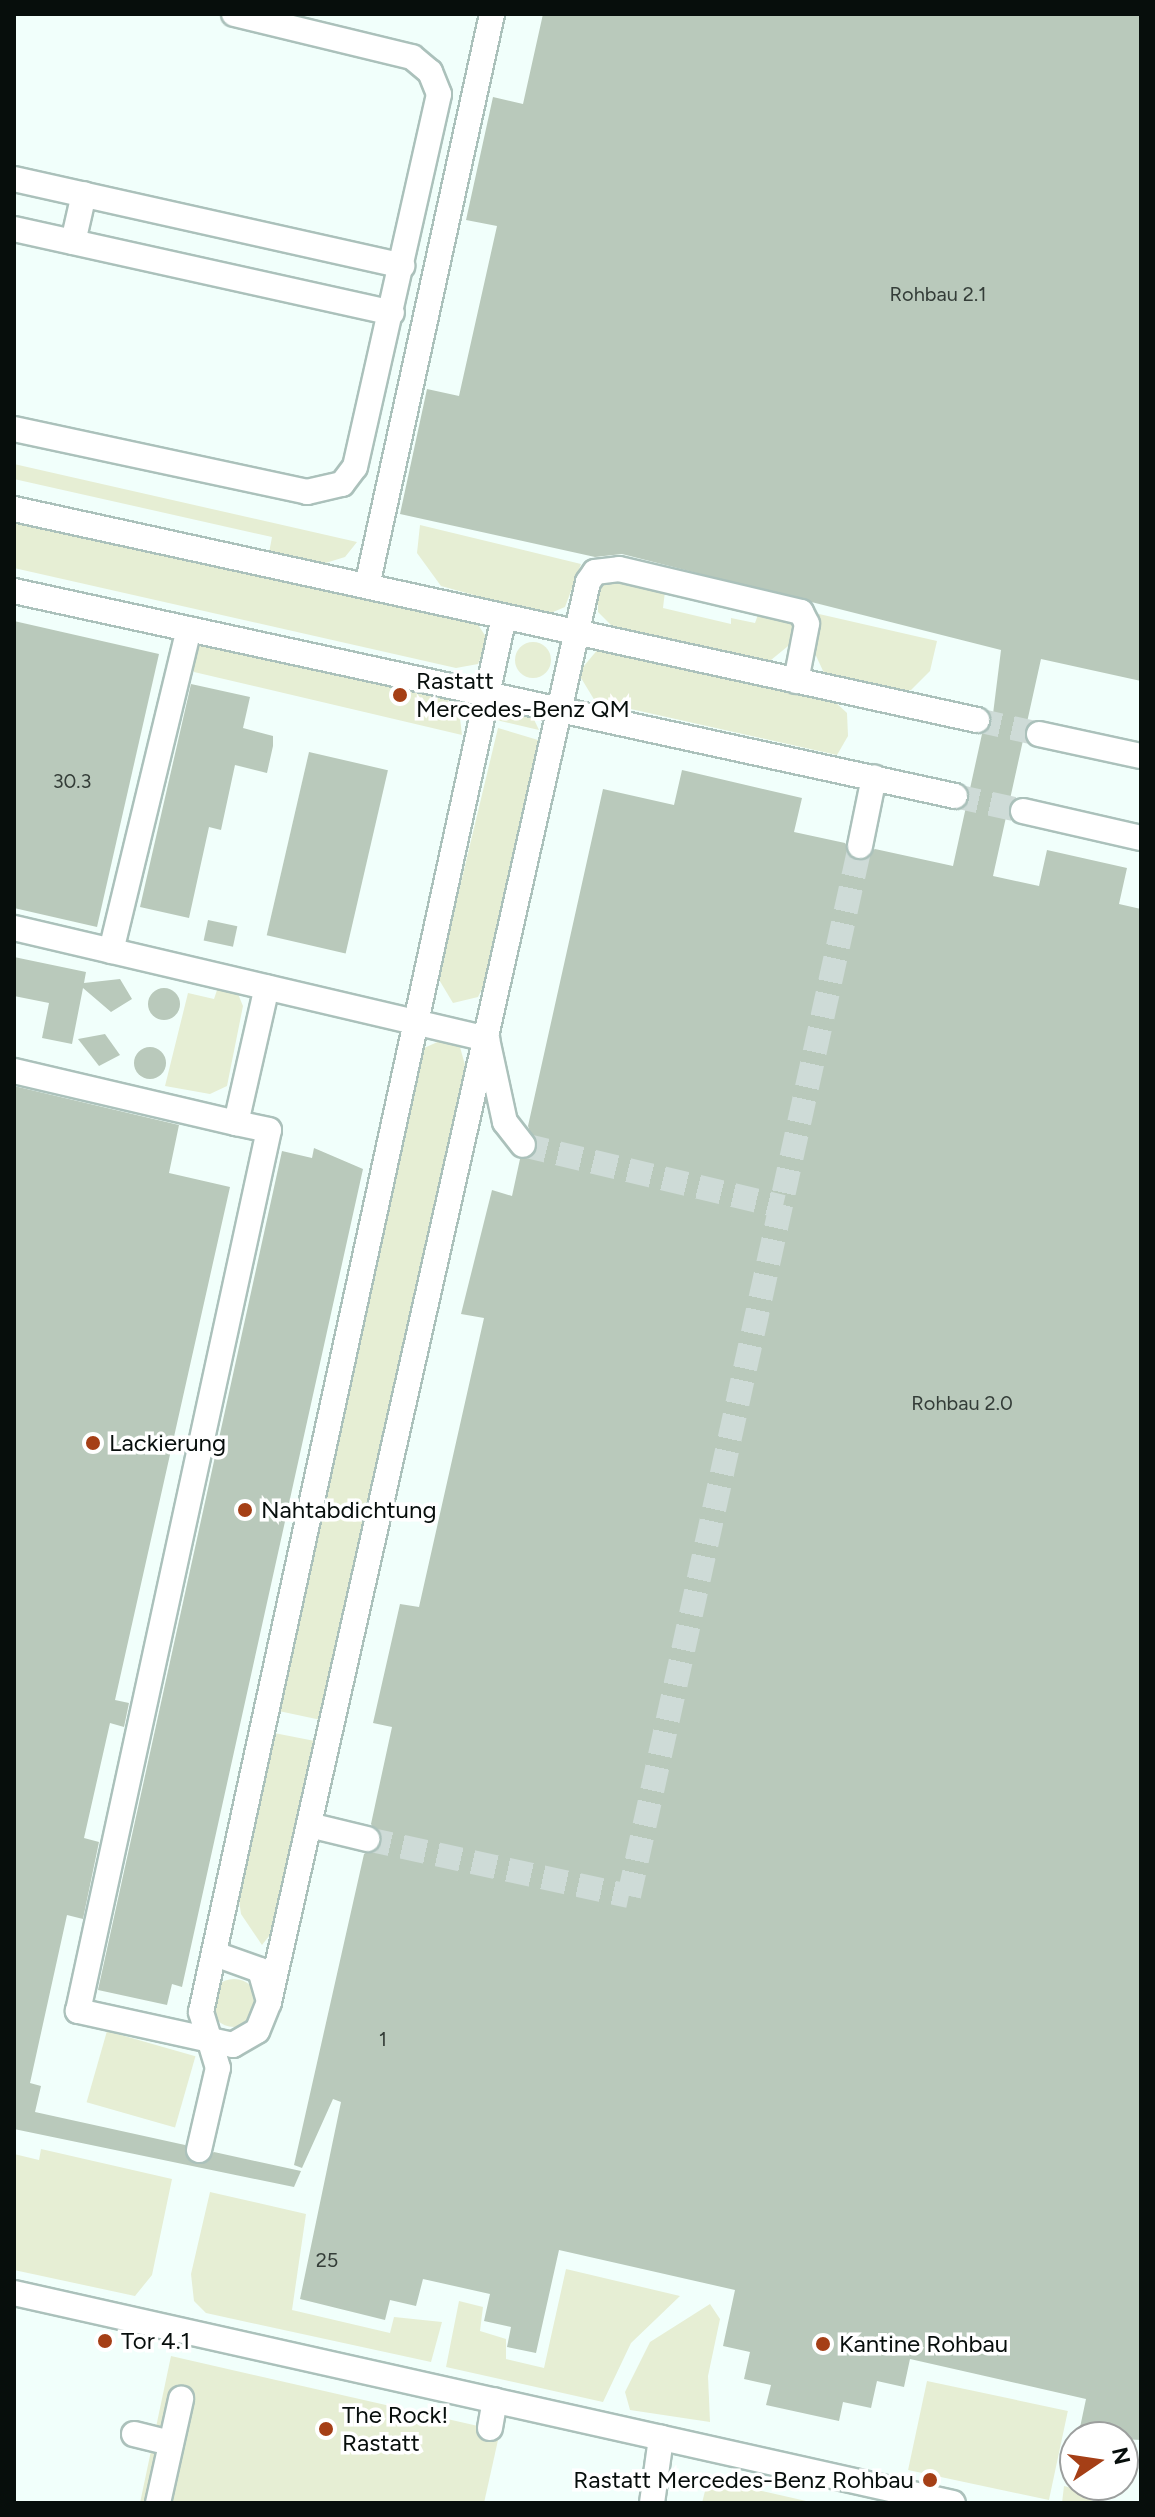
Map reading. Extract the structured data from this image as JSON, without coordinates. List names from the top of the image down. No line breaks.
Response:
{"places":["Rastatt Mercedes-Benz QM","Lackierung","Nahtabdichtung","Tor 4.1","Kantine Rohbau","The Rock! Rastatt","Rastatt Mercedes-Benz Rohbau"],"house_numbers":["Rohbau 2.1","30.3","Rohbau 2.0","1","25"],"north":"right"}
